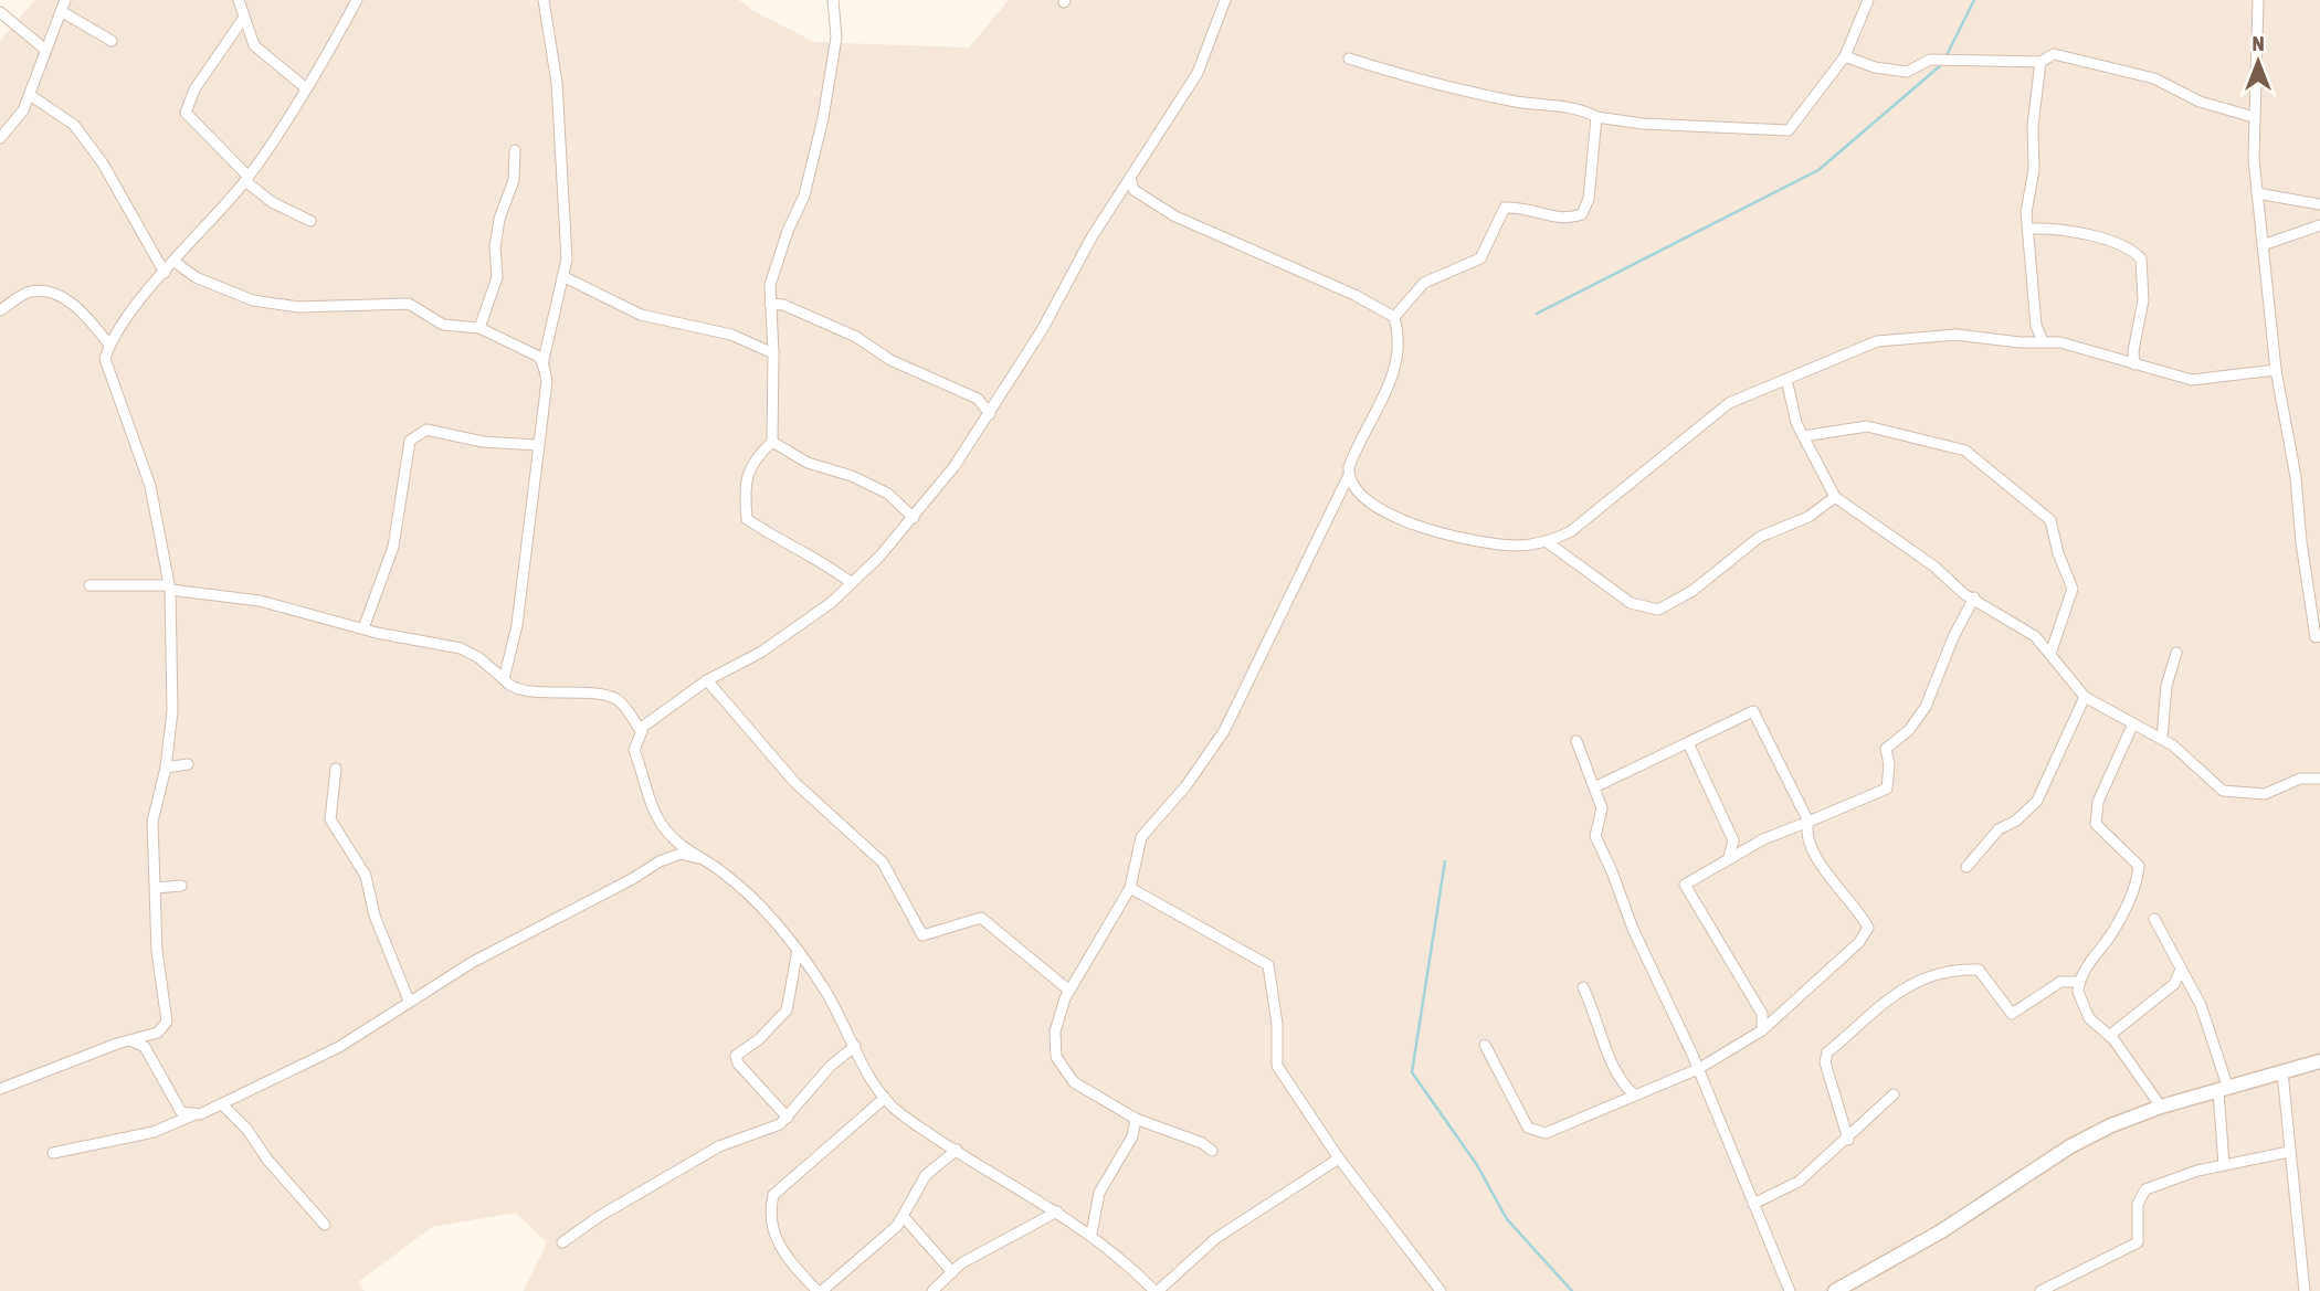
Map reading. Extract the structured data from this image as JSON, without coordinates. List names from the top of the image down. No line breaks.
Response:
{"north":"top"}
